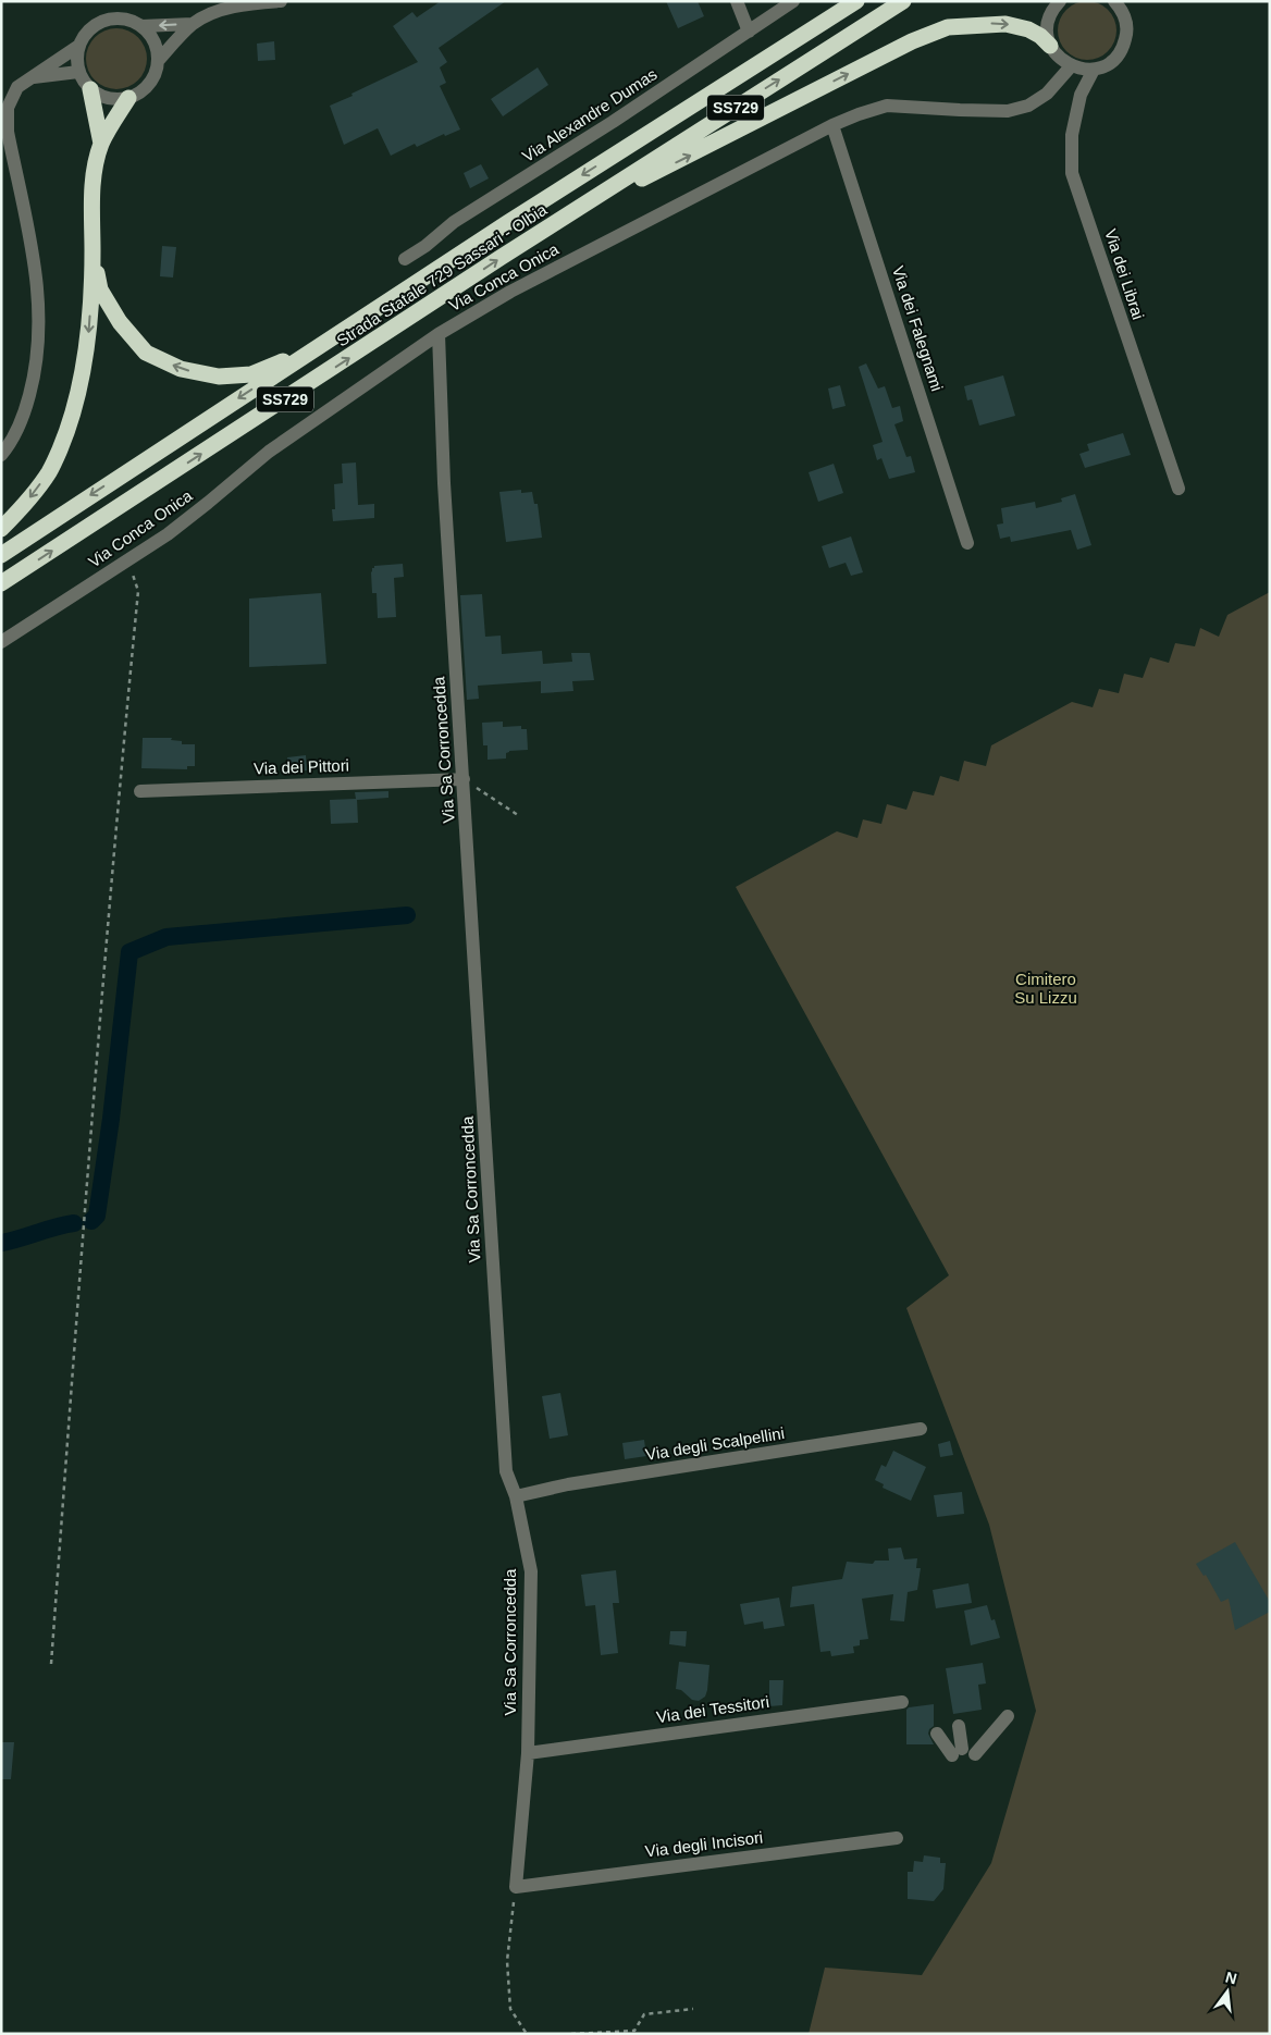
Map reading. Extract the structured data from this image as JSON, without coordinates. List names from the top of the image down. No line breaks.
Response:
{"streets":{"highway":["SS729","Strada Statale 729 Sassari - Olbia"],"street":["Via Alexandre Dumas","Via dei Librai","Via Conca Onica","Via dei Falegnami","Via Sa Corroncedda","Via dei Pittori","Via degli Scalpellini","Via dei Tessitori","Via degli Incisori"]},"crossings":[["Via Conca Onica","Via dei Falegnami"],["Via Conca Onica","Via Sa Corroncedda"],["Via Sa Corroncedda","Via dei Pittori"],["Via Sa Corroncedda","Via degli Scalpellini"],["Via Sa Corroncedda","Via dei Tessitori"],["Via Sa Corroncedda","Via degli Incisori"]],"parks":["Cimitero Su Lizzu"],"north":"top"}
